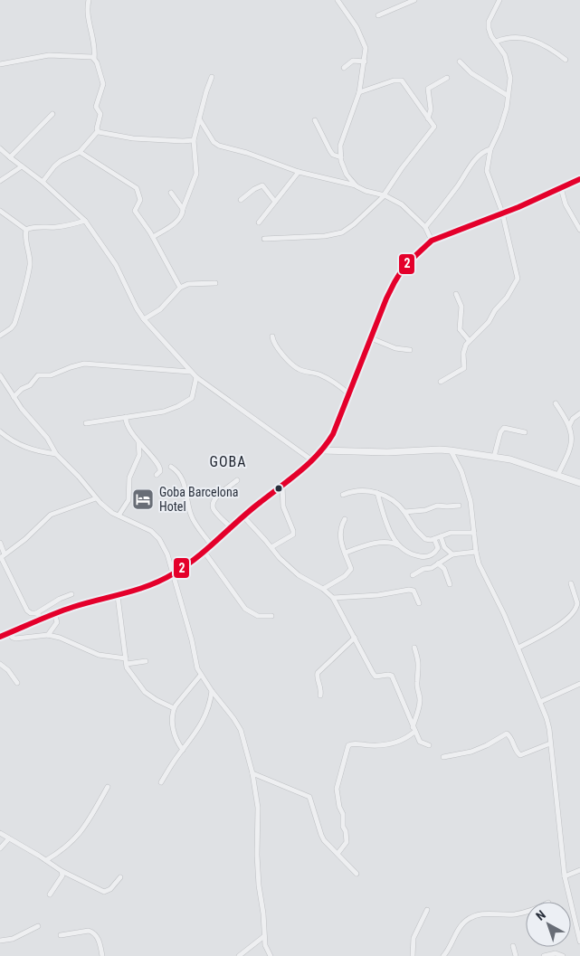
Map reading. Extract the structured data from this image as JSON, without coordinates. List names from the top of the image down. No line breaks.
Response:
{"districts":["GOBA"],"places":{"hotel":["Goba Barcelona Hotel"]},"lines":["transit line 2"],"north":"top left"}
